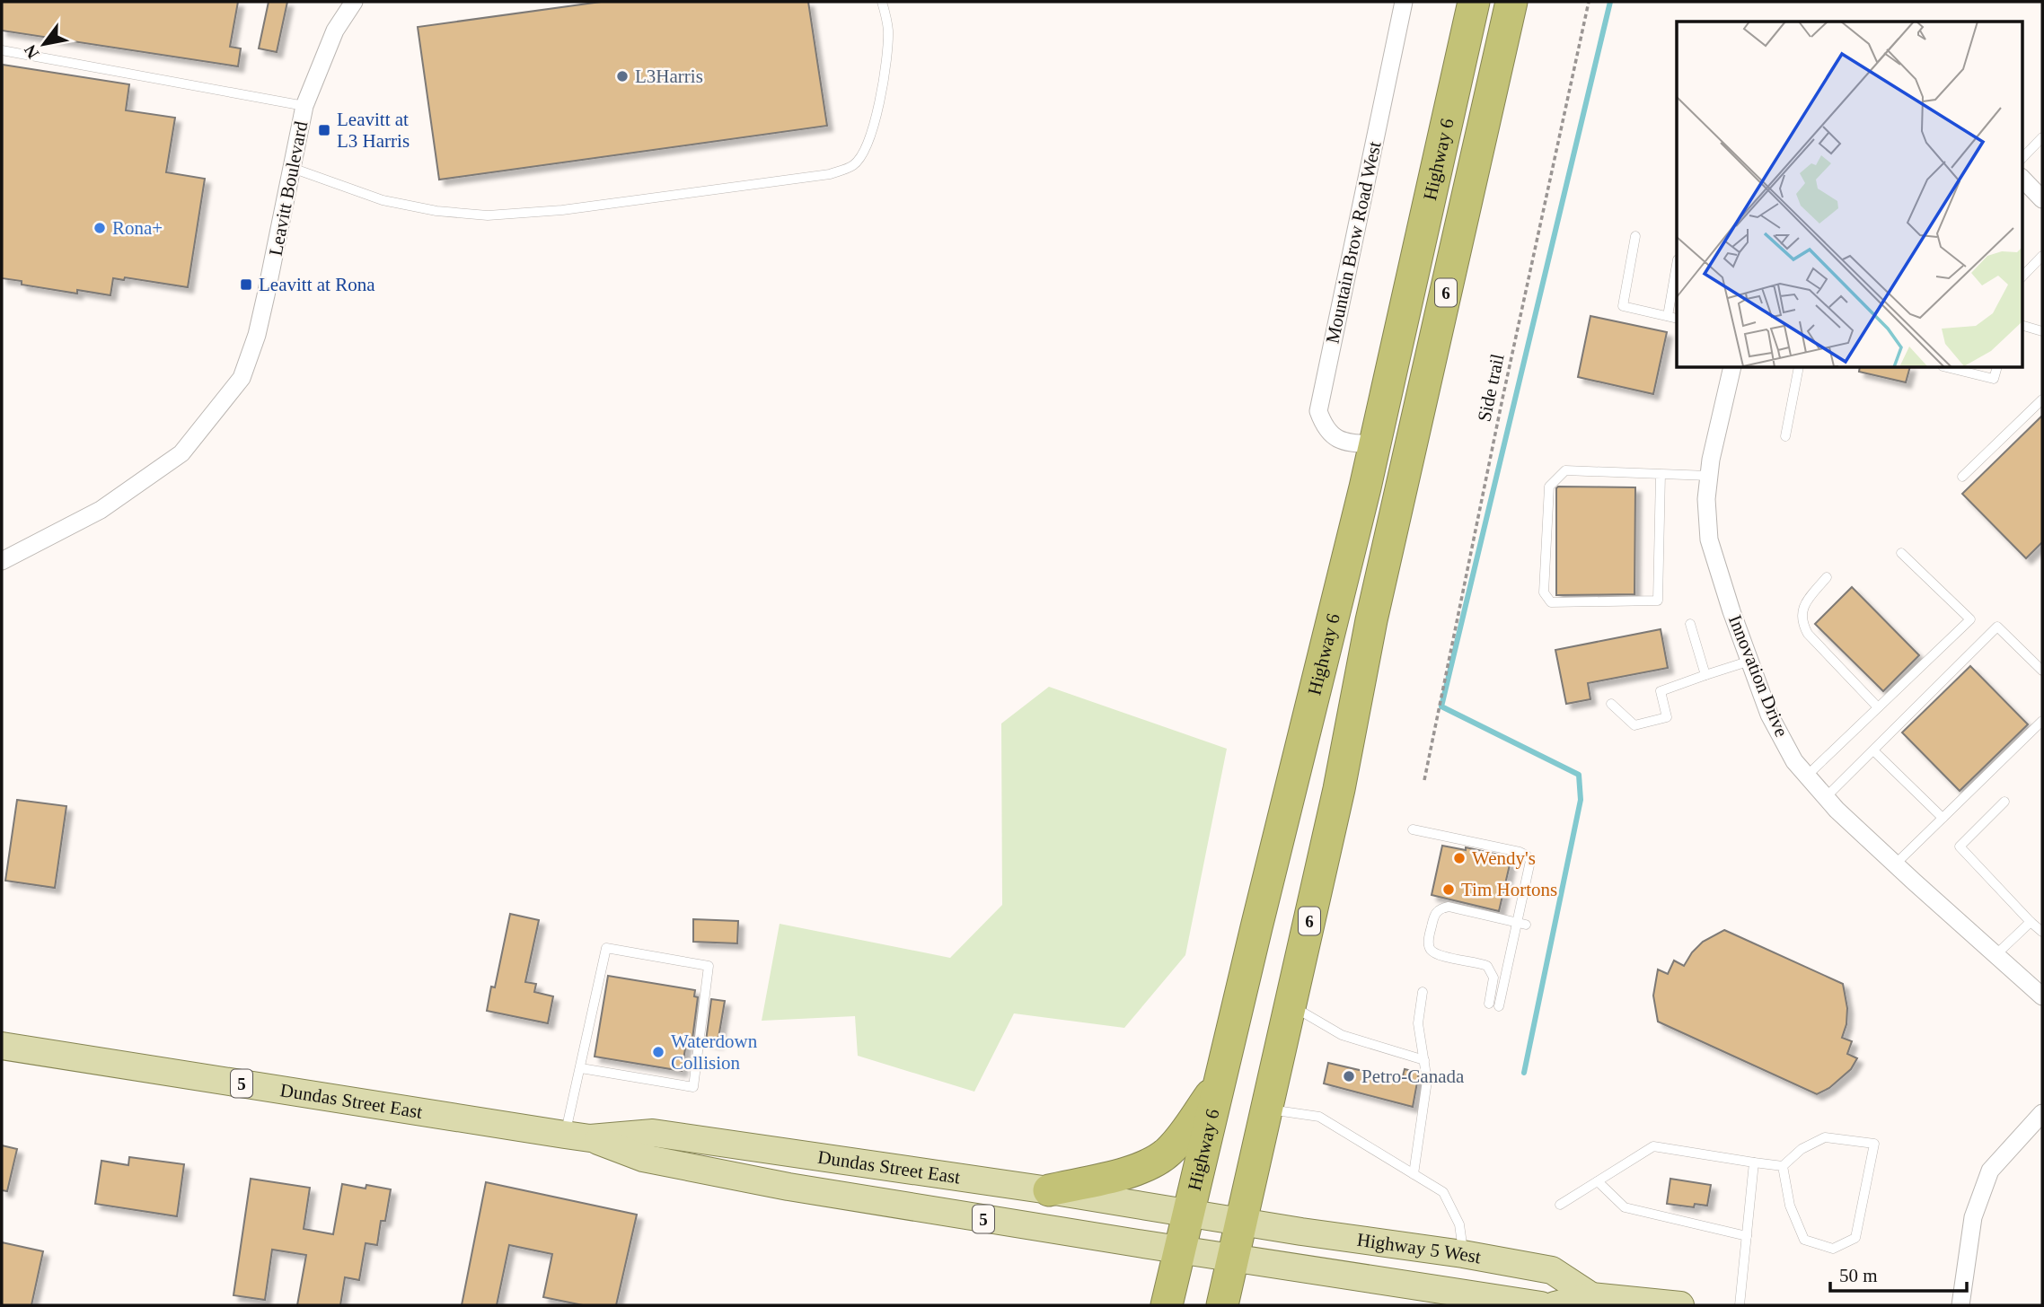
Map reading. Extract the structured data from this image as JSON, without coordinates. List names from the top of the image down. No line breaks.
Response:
{"streets":{"highway":["Highway 6","6"],"main road":["5","Dundas Street East","Highway 5 West"],"street":["Leavitt Boulevard","Mountain Brow Road West","Innovation Drive"],"path":["Side trail"]},"crossings":[["Highway 6","Mountain Brow Road West"],["Highway 6","5"],["Highway 6","Dundas Street East"],["Highway 6","Highway 5 West"],["5","Dundas Street East"],["5","Highway 5 West"]],"places":{"other":["L3Harris","Rona+","Wendy's","Tim Hortons","Waterdown Collision","Petro-Canada"],"transit":["Leavitt at L3 Harris","Leavitt at Rona"]},"scale_bar":"50 m","north":"bottom left"}
